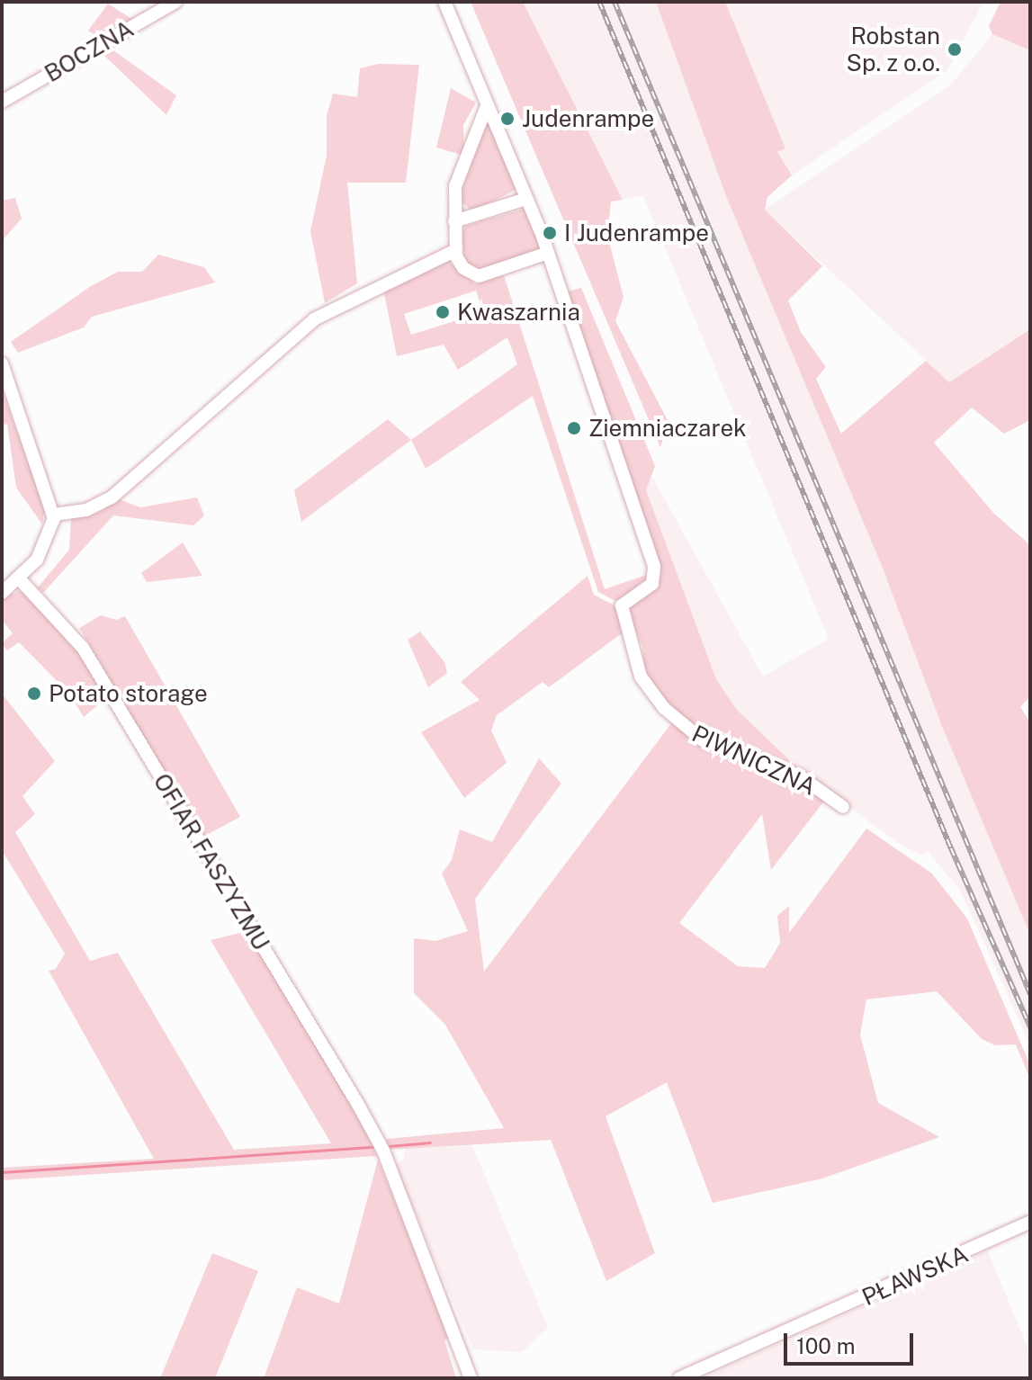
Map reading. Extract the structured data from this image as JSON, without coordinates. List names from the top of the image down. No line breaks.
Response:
{"streets":{"street":["BOCZNA","PIWNICZNA","OFIAR FASZYZMU","PŁAWSKA"]},"places":["Robstan Sp. z o.o.","Judenrampe","I Judenrampe","Kwaszarnia","Ziemniaczarek","Potato storage"],"scale_bar":"100 m"}
